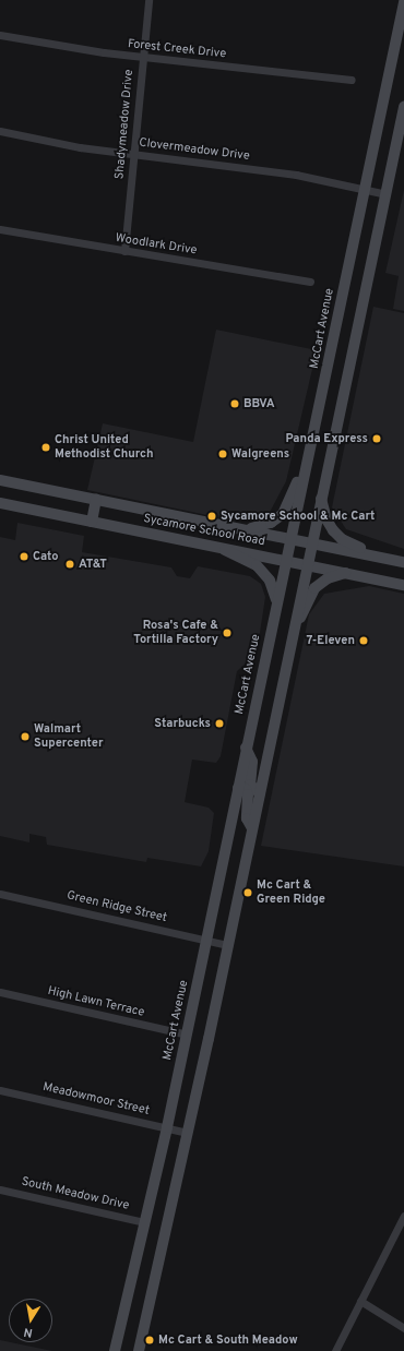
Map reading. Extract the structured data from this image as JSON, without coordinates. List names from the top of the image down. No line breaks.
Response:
{"streets":{"main road":["McCart Avenue","Sycamore School Road"],"street":["Forest Creek Drive","Shadymeadow Drive","Clovermeadow Drive","Woodlark Drive","Green Ridge Street","High Lawn Terrace","Meadowmoor Street","South Meadow Drive"]},"crossings":[["Forest Creek Drive","Shadymeadow Drive"],["Shadymeadow Drive","Clovermeadow Drive"],["Shadymeadow Drive","Woodlark Drive"],["Clovermeadow Drive","McCart Avenue"],["McCart Avenue","Sycamore School Road"],["McCart Avenue","Green Ridge Street"],["McCart Avenue","High Lawn Terrace"],["McCart Avenue","Meadowmoor Street"],["McCart Avenue","South Meadow Drive"]],"places":["BBVA","Panda Express","Christ United Methodist Church","Walgreens","Sycamore School & Mc Cart","Cato","AT&T","Rosa's Cafe & Tortilla Factory","7-Eleven","Starbucks","Walmart Supercenter","Mc Cart & Green Ridge","Mc Cart & South Meadow"],"north":"bottom"}
